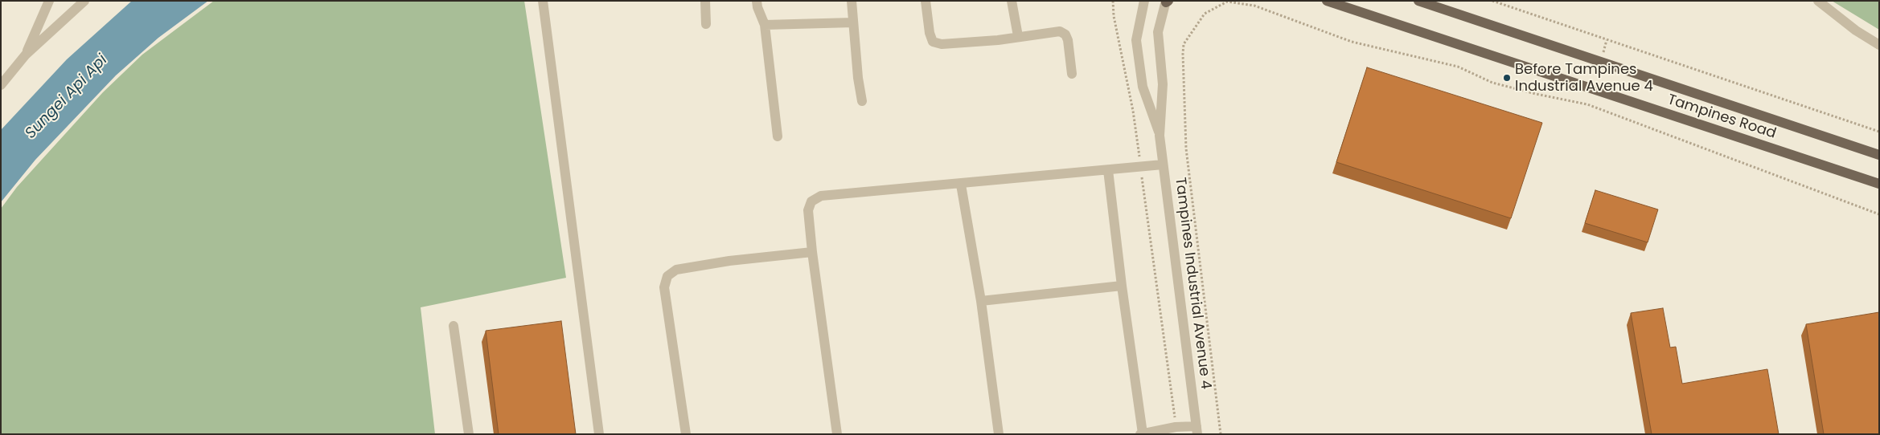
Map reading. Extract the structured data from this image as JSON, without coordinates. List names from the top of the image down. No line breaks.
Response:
{"streets":{"main road":["Tampines Road"],"street":["Tampines Industrial Avenue 4"]},"water":["Sungei Api Api"],"places":["Before Tampines Industrial Avenue 4"]}
